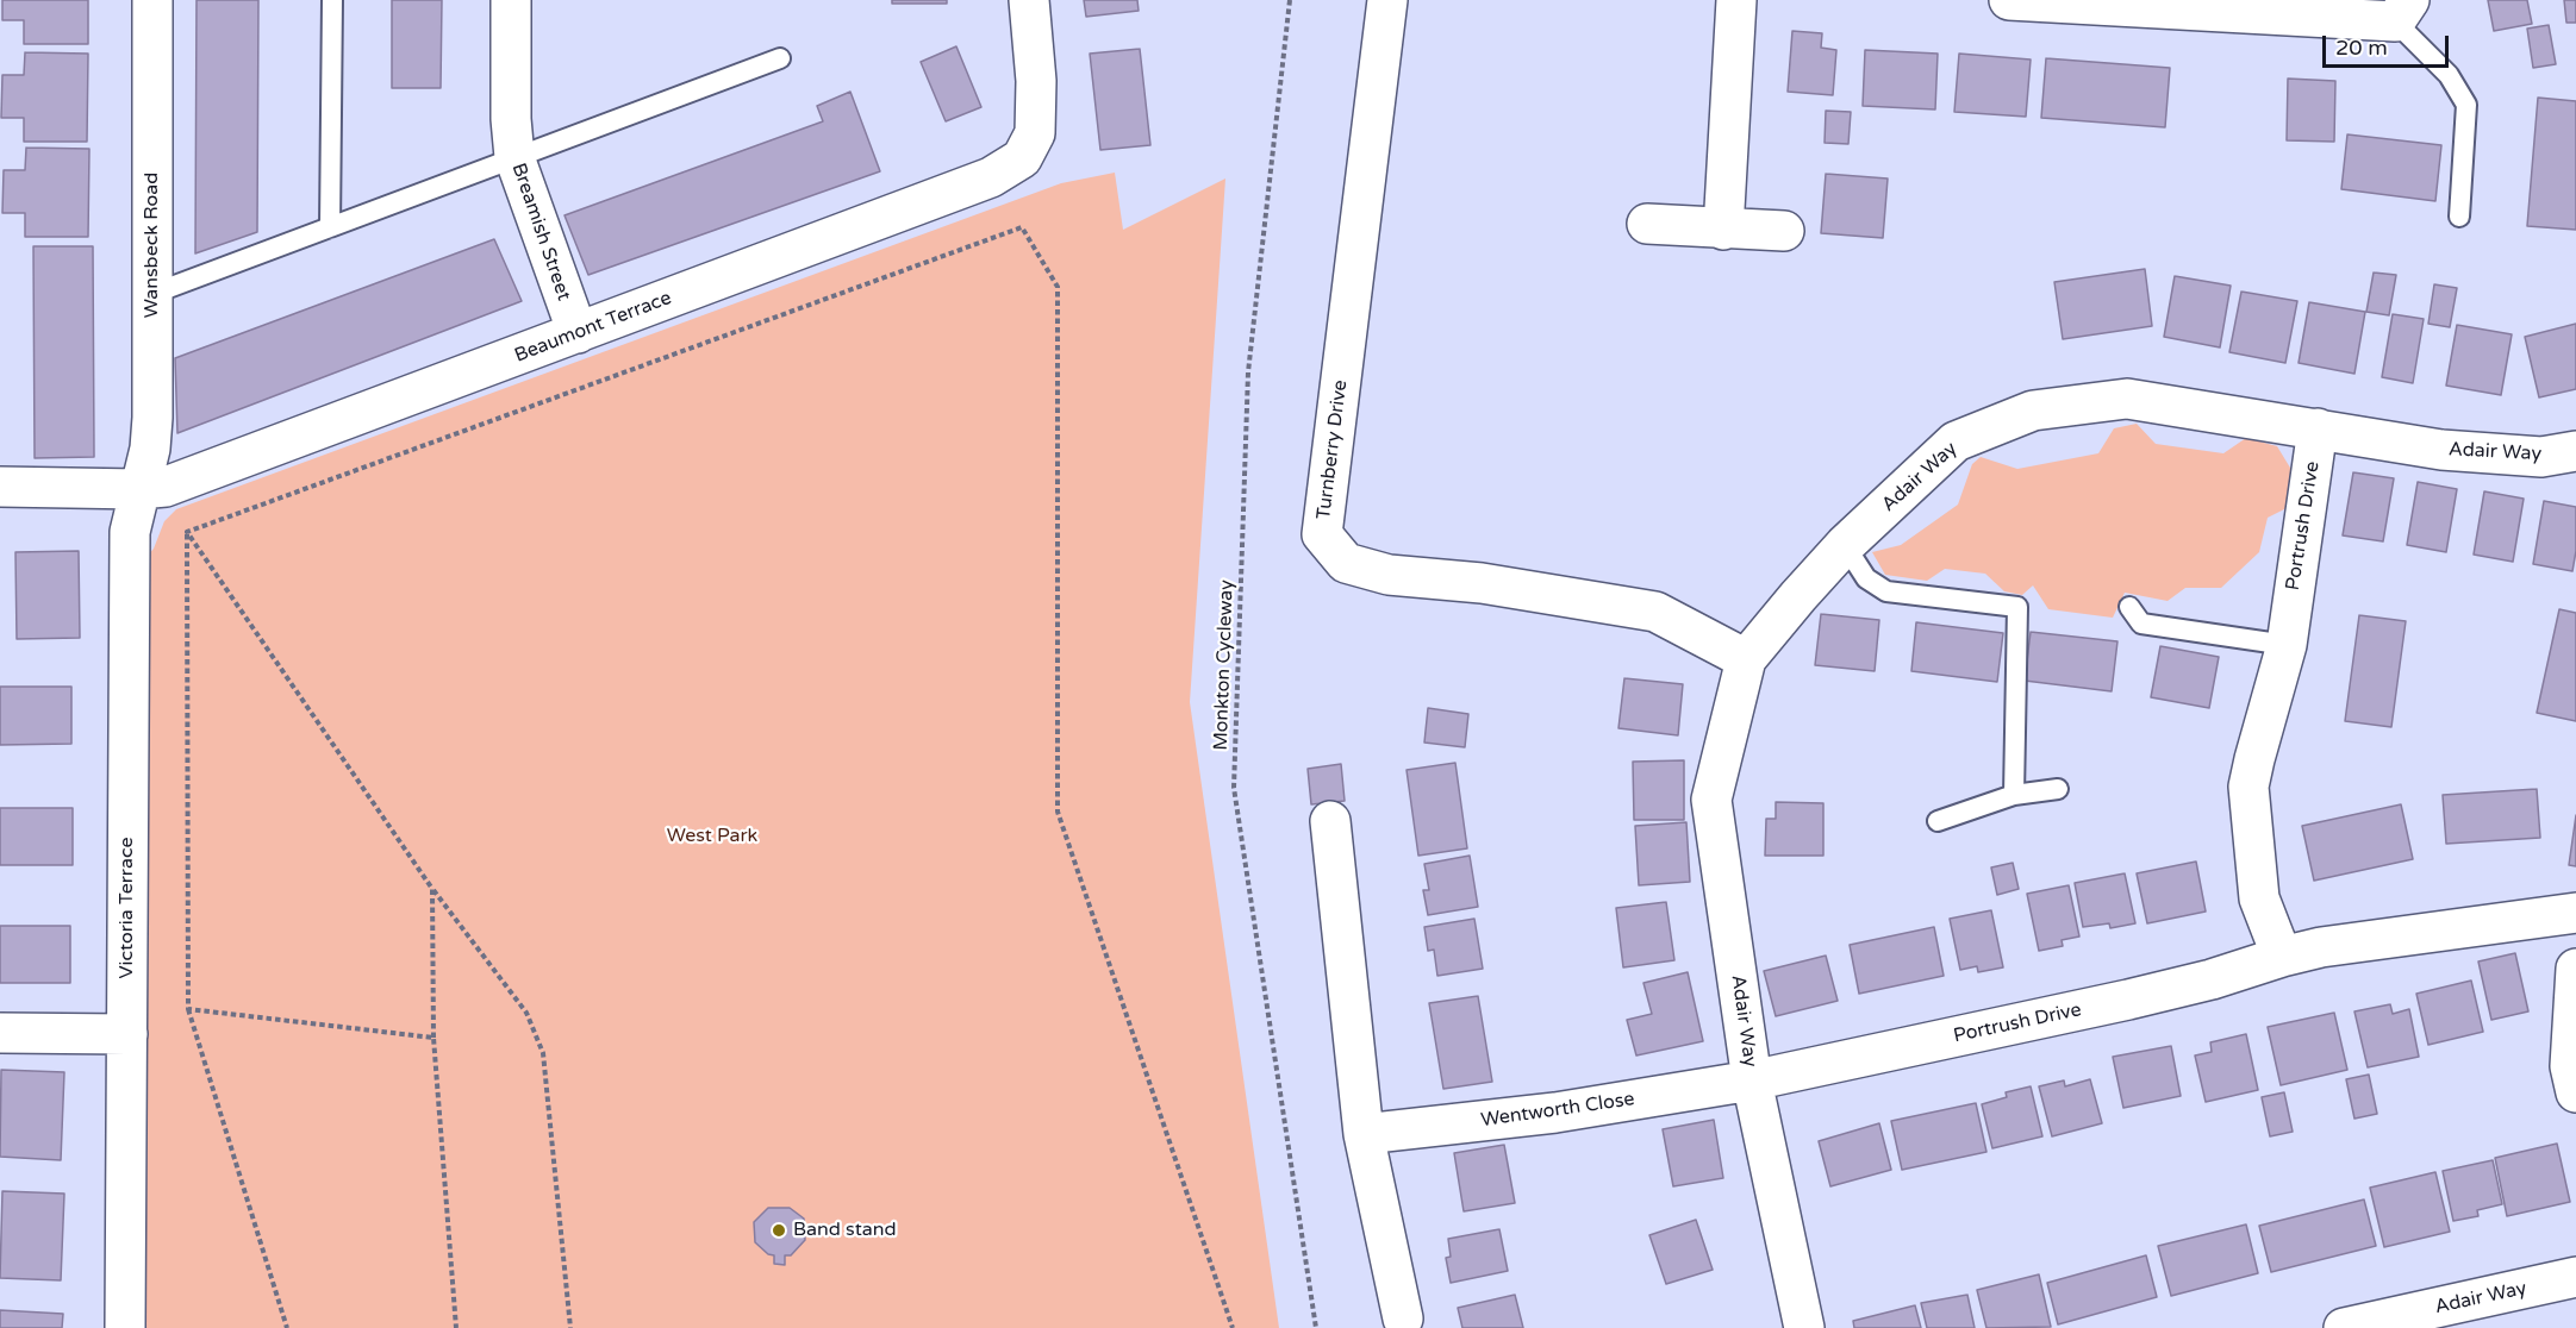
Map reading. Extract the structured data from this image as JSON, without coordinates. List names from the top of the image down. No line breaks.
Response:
{"streets":{"street":["Breamish Street","Wansbeck Road","Beaumont Terrace","Turnberry Drive","Adair Way","Portrush Drive","Victoria Terrace","Wentworth Close"],"path":["Monkton Cycleway"]},"crossings":[["Breamish Street","Beaumont Terrace"],["Wansbeck Road","Beaumont Terrace"],["Wansbeck Road","Victoria Terrace"],["Beaumont Terrace","Victoria Terrace"],["Turnberry Drive","Adair Way"],["Adair Way","Portrush Drive"],["Adair Way","Wentworth Close"],["Portrush Drive","Wentworth Close"]],"parks":["West Park"],"places":["Band stand"],"scale_bar":"20 m"}
